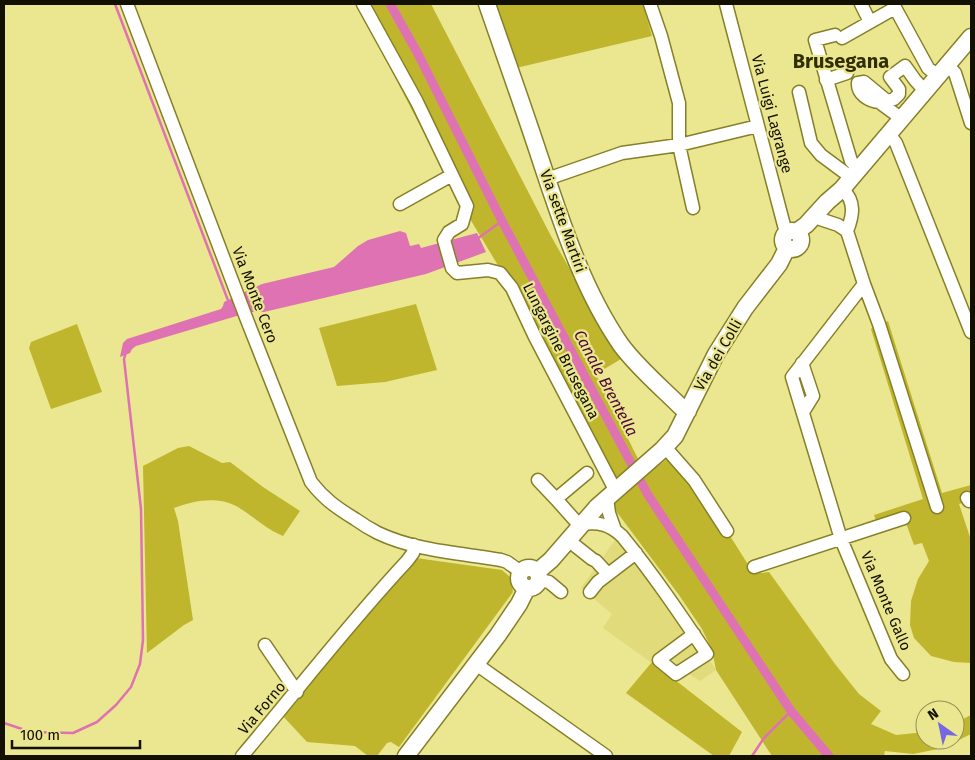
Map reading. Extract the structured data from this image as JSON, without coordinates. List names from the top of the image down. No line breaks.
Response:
{"streets":{"main road":["Via sette Martiri","Via dei Colli"],"street":["Via Luigi Lagrange","Via Monte Cero","Lungargine Brusegana","Via Monte Gallo","Via Forno"]},"crossings":[["Via Luigi Lagrange","Via dei Colli"],["Via sette Martiri","Via dei Colli"],["Via Monte Cero","Via Forno"],["Lungargine Brusegana","Via dei Colli"]],"districts":["Brusegana"],"water":["Canale Brentella"],"scale_bar":"100 m","north":"top left"}
